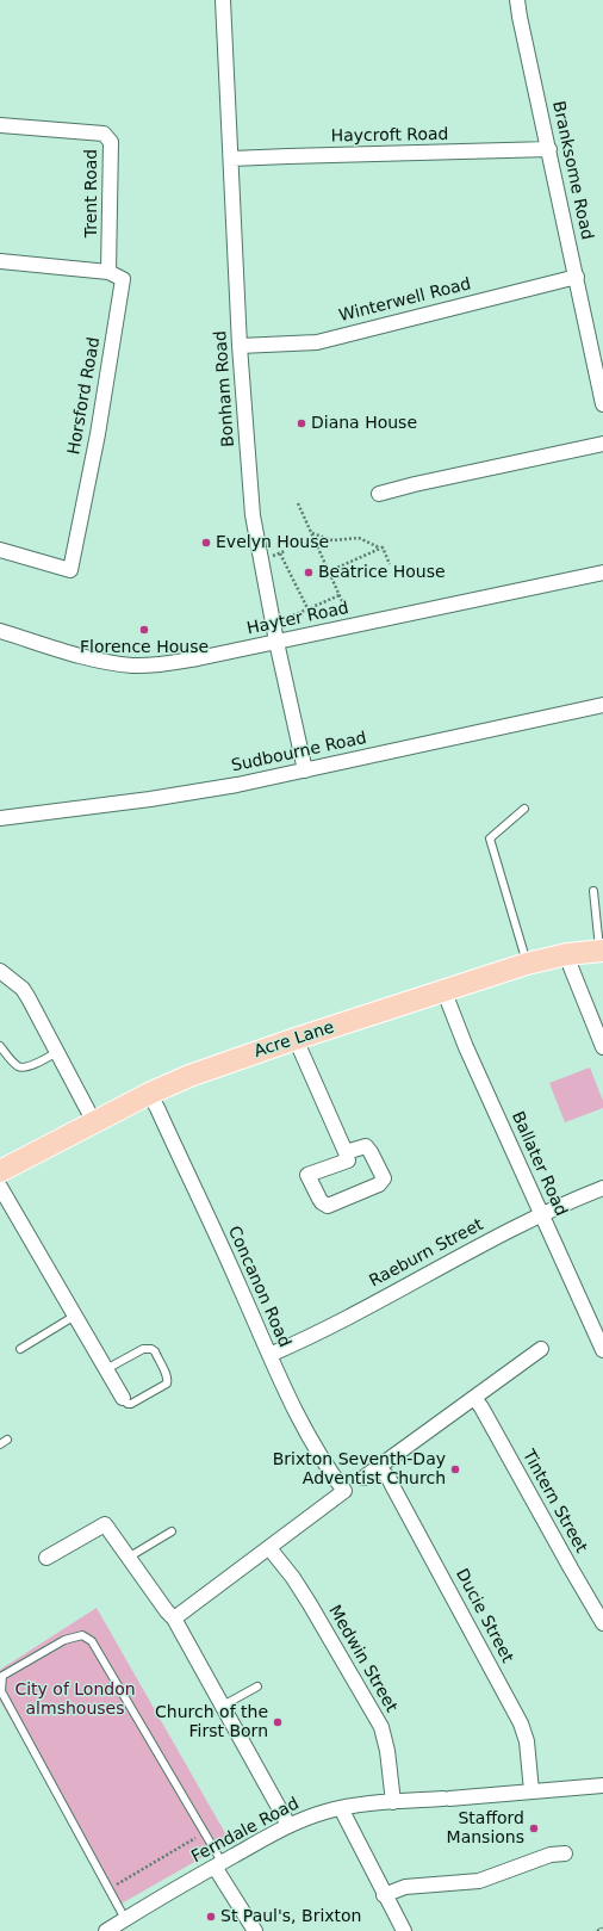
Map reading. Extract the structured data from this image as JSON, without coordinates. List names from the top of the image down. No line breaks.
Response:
{"streets":{"main road":["Acre Lane"],"street":["Haycroft Road","Branksome Road","Trent Road","Winterwell Road","Bonham Road","Horsford Road","Hayter Road","Sudbourne Road","Ballater Road","Raeburn Street","Concanon Road","Tintern Street","Ducie Street","Medwin Street","Ferndale Road"]},"crossings":[["Haycroft Road","Branksome Road"],["Haycroft Road","Bonham Road"],["Branksome Road","Winterwell Road"],["Trent Road","Horsford Road"],["Winterwell Road","Bonham Road"],["Bonham Road","Hayter Road"],["Bonham Road","Sudbourne Road"],["Acre Lane","Ballater Road"],["Acre Lane","Concanon Road"],["Ballater Road","Raeburn Street"],["Raeburn Street","Concanon Road"],["Concanon Road","Medwin Street"],["Ducie Street","Ferndale Road"],["Medwin Street","Ferndale Road"]],"parks":["City of London almshouses"],"places":["Diana House","Evelyn House","Beatrice House","Florence House","Brixton Seventh-Day Adventist Church","Church of the First Born","Stafford Mansions","St Paul's, Brixton"]}
